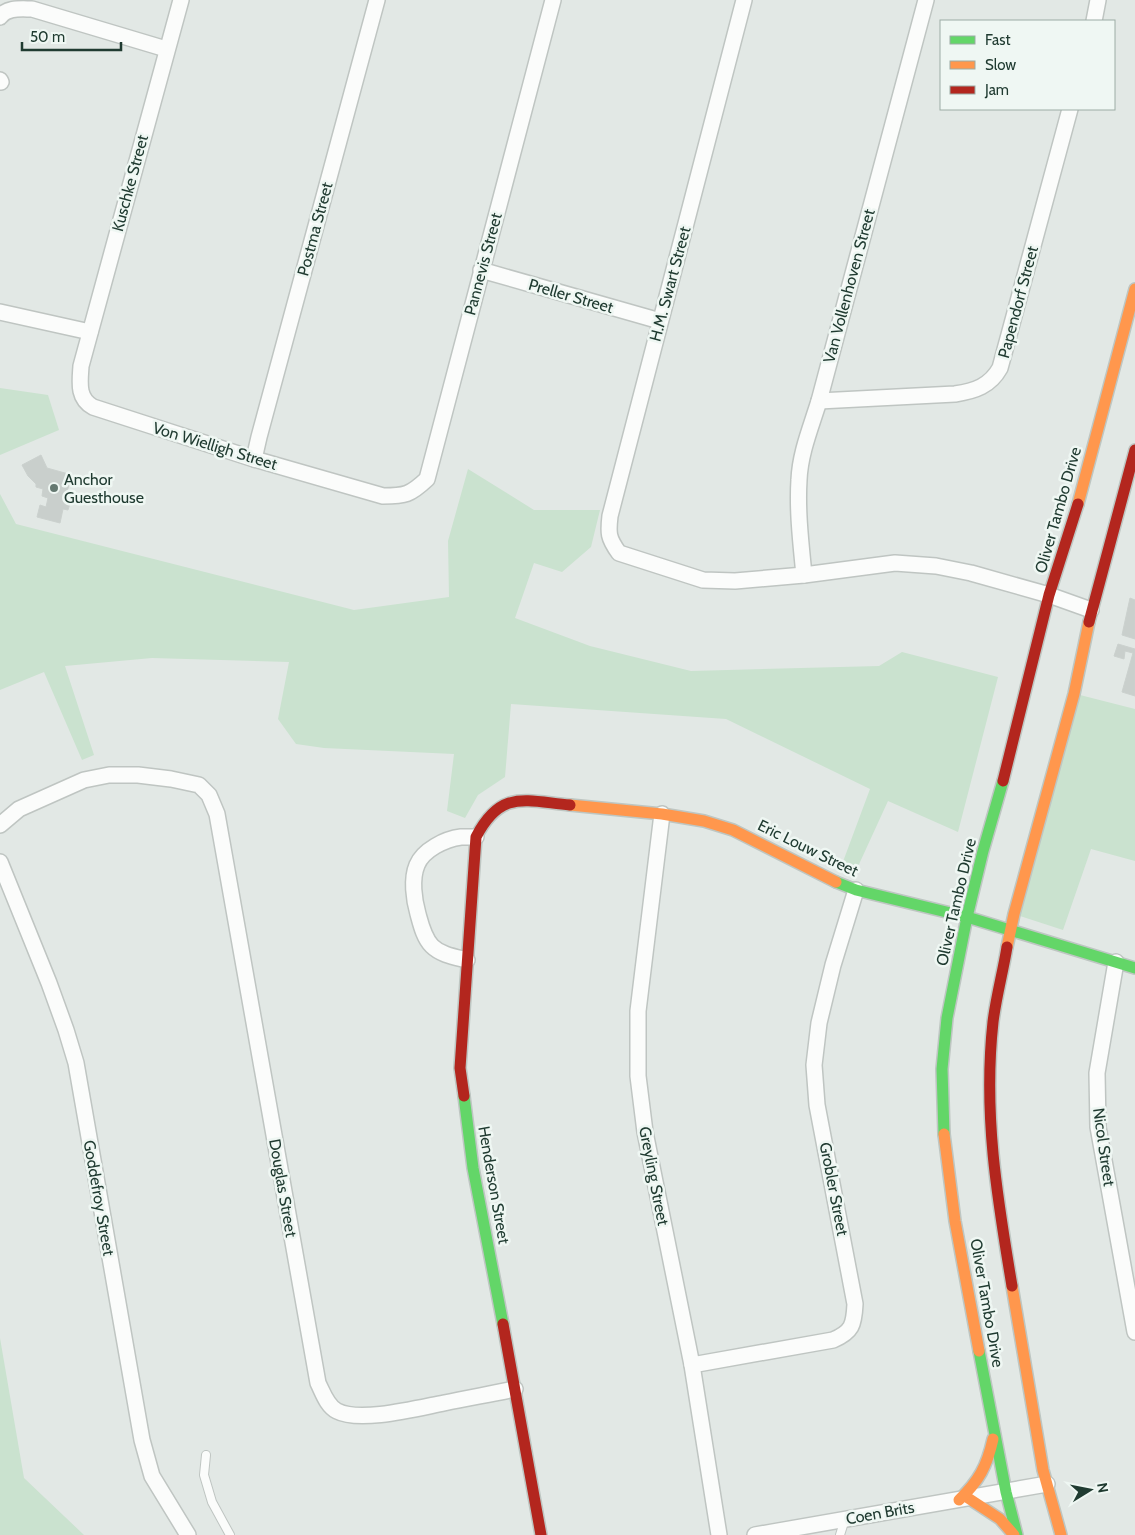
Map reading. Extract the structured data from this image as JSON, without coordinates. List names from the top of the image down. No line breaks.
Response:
{"streets":{"street":["Kuschke Street","Postma Street","Pannevis Street","H.M. Swart Street","Van Vollenhoven Street","Preller Street","Papendorf Street","Von Wielligh Street","Oliver Tambo Drive","Eric Louw Street","Nicol Street","Greyling Street","Henderson Street","Douglas Street","Grobler Street","Goddefroy Street","Coen Brits"]},"crossings":[["Kuschke Street","Von Wielligh Street"],["Postma Street","Von Wielligh Street"],["Pannevis Street","Preller Street"],["Pannevis Street","Von Wielligh Street"],["H.M. Swart Street","Van Vollenhoven Street"],["H.M. Swart Street","Preller Street"],["Van Vollenhoven Street","Papendorf Street"],["Oliver Tambo Drive","Eric Louw Street"],["Oliver Tambo Drive","Coen Brits"],["Eric Louw Street","Nicol Street"],["Eric Louw Street","Greyling Street"],["Eric Louw Street","Henderson Street"],["Eric Louw Street","Grobler Street"],["Greyling Street","Grobler Street"],["Henderson Street","Douglas Street"]],"places":["Anchor Guesthouse"],"legend":["Fast","Slow","Jam"],"scale_bar":"50 m","north":"right"}
